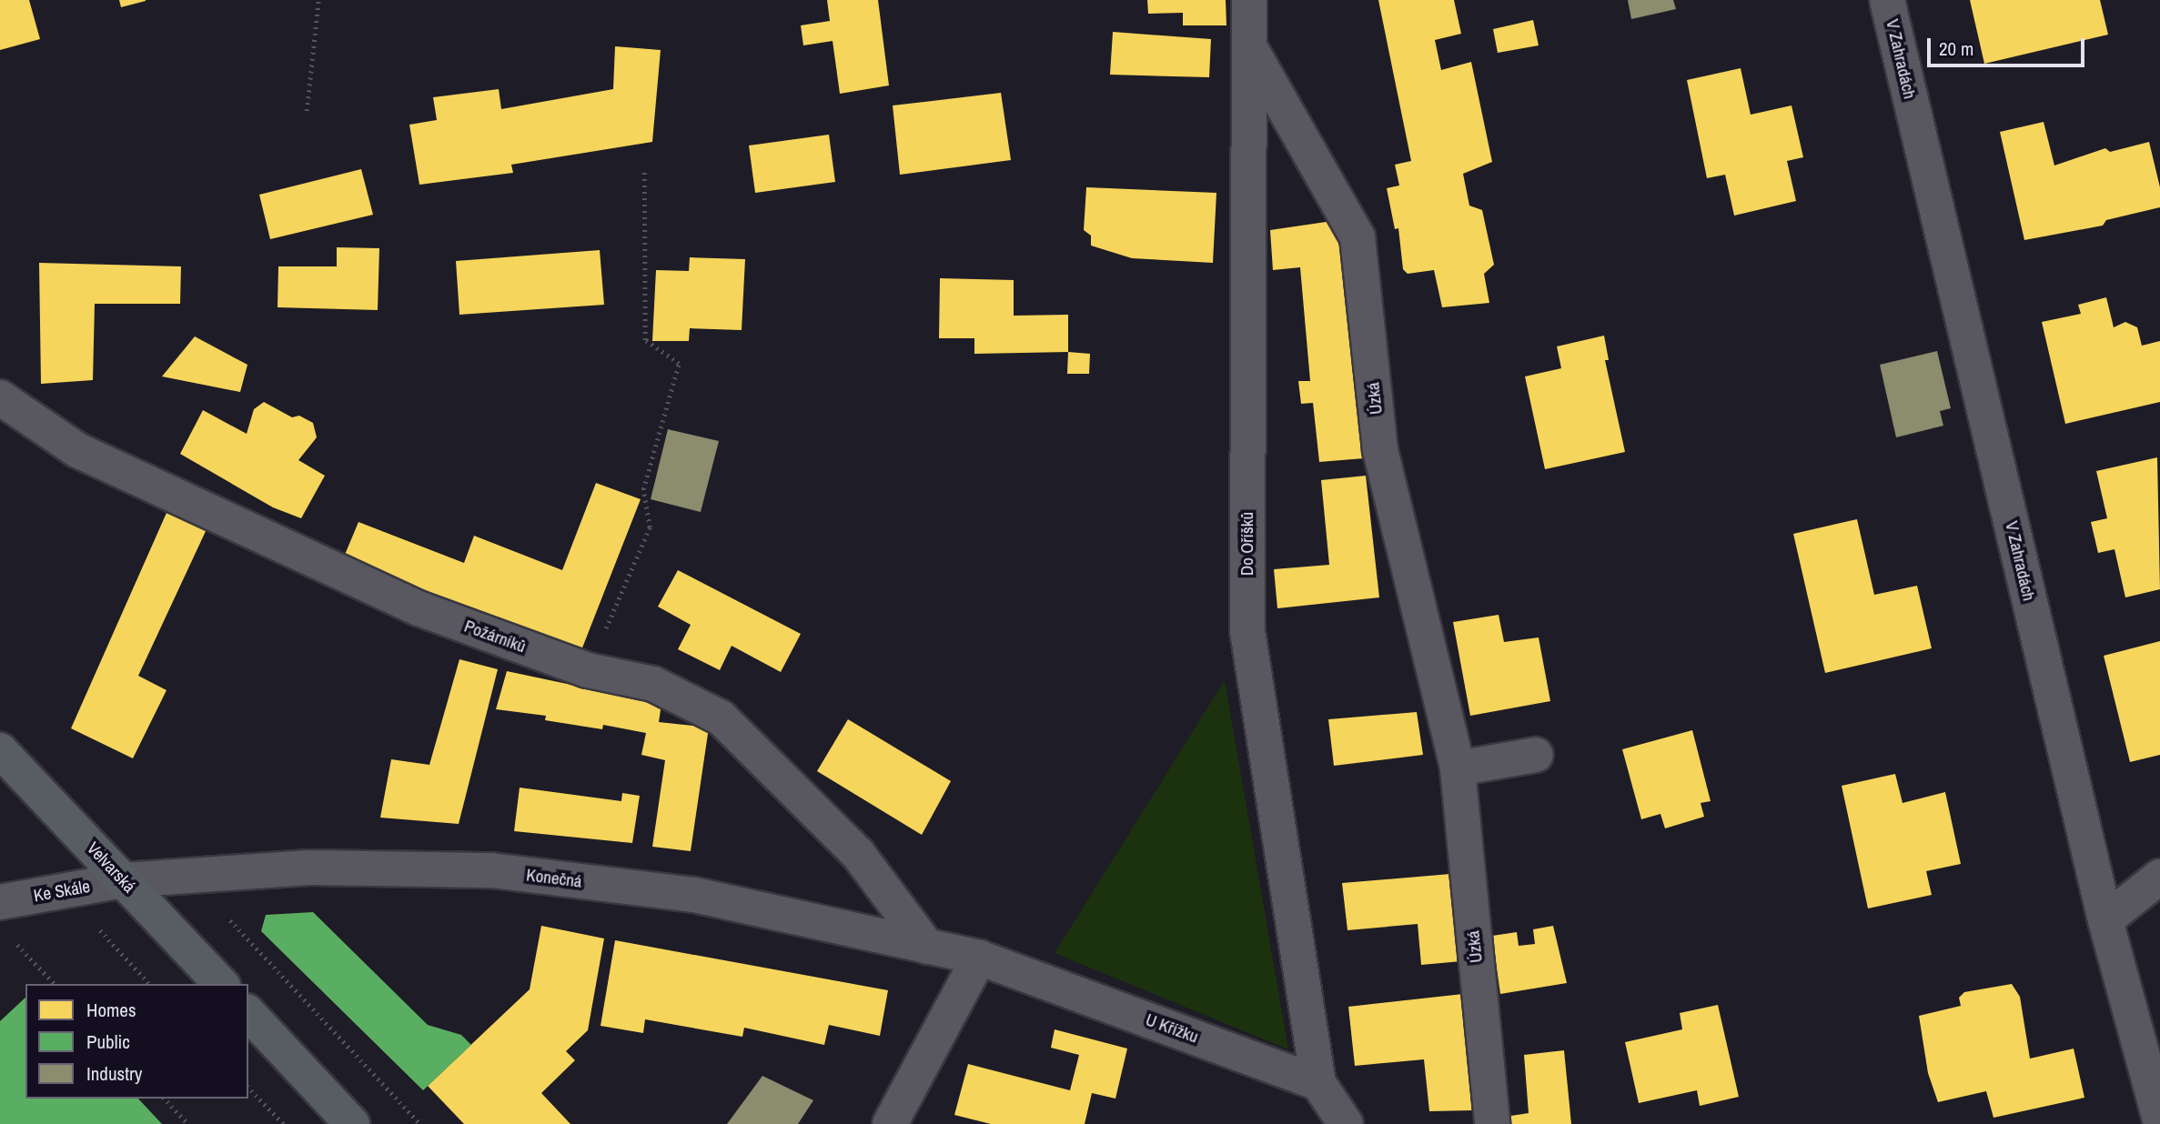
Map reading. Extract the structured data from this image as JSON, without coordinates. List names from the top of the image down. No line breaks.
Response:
{"streets":{"main road":["Velvarská"],"street":["V Zahradách","Úzká","Do Oříšků","Požárníků","Konečná","Ke Skále","U Křížku"]},"crossings":[["Úzká","Do Oříšků"],["Do Oříšků","U Křížku"],["Požárníků","Konečná"],["Velvarská","Konečná"],["Velvarská","Ke Skále"],["Konečná","Ke Skále"],["Konečná","U Křížku"]],"legend":["Homes","Public","Industry"],"scale_bar":"20 m"}
